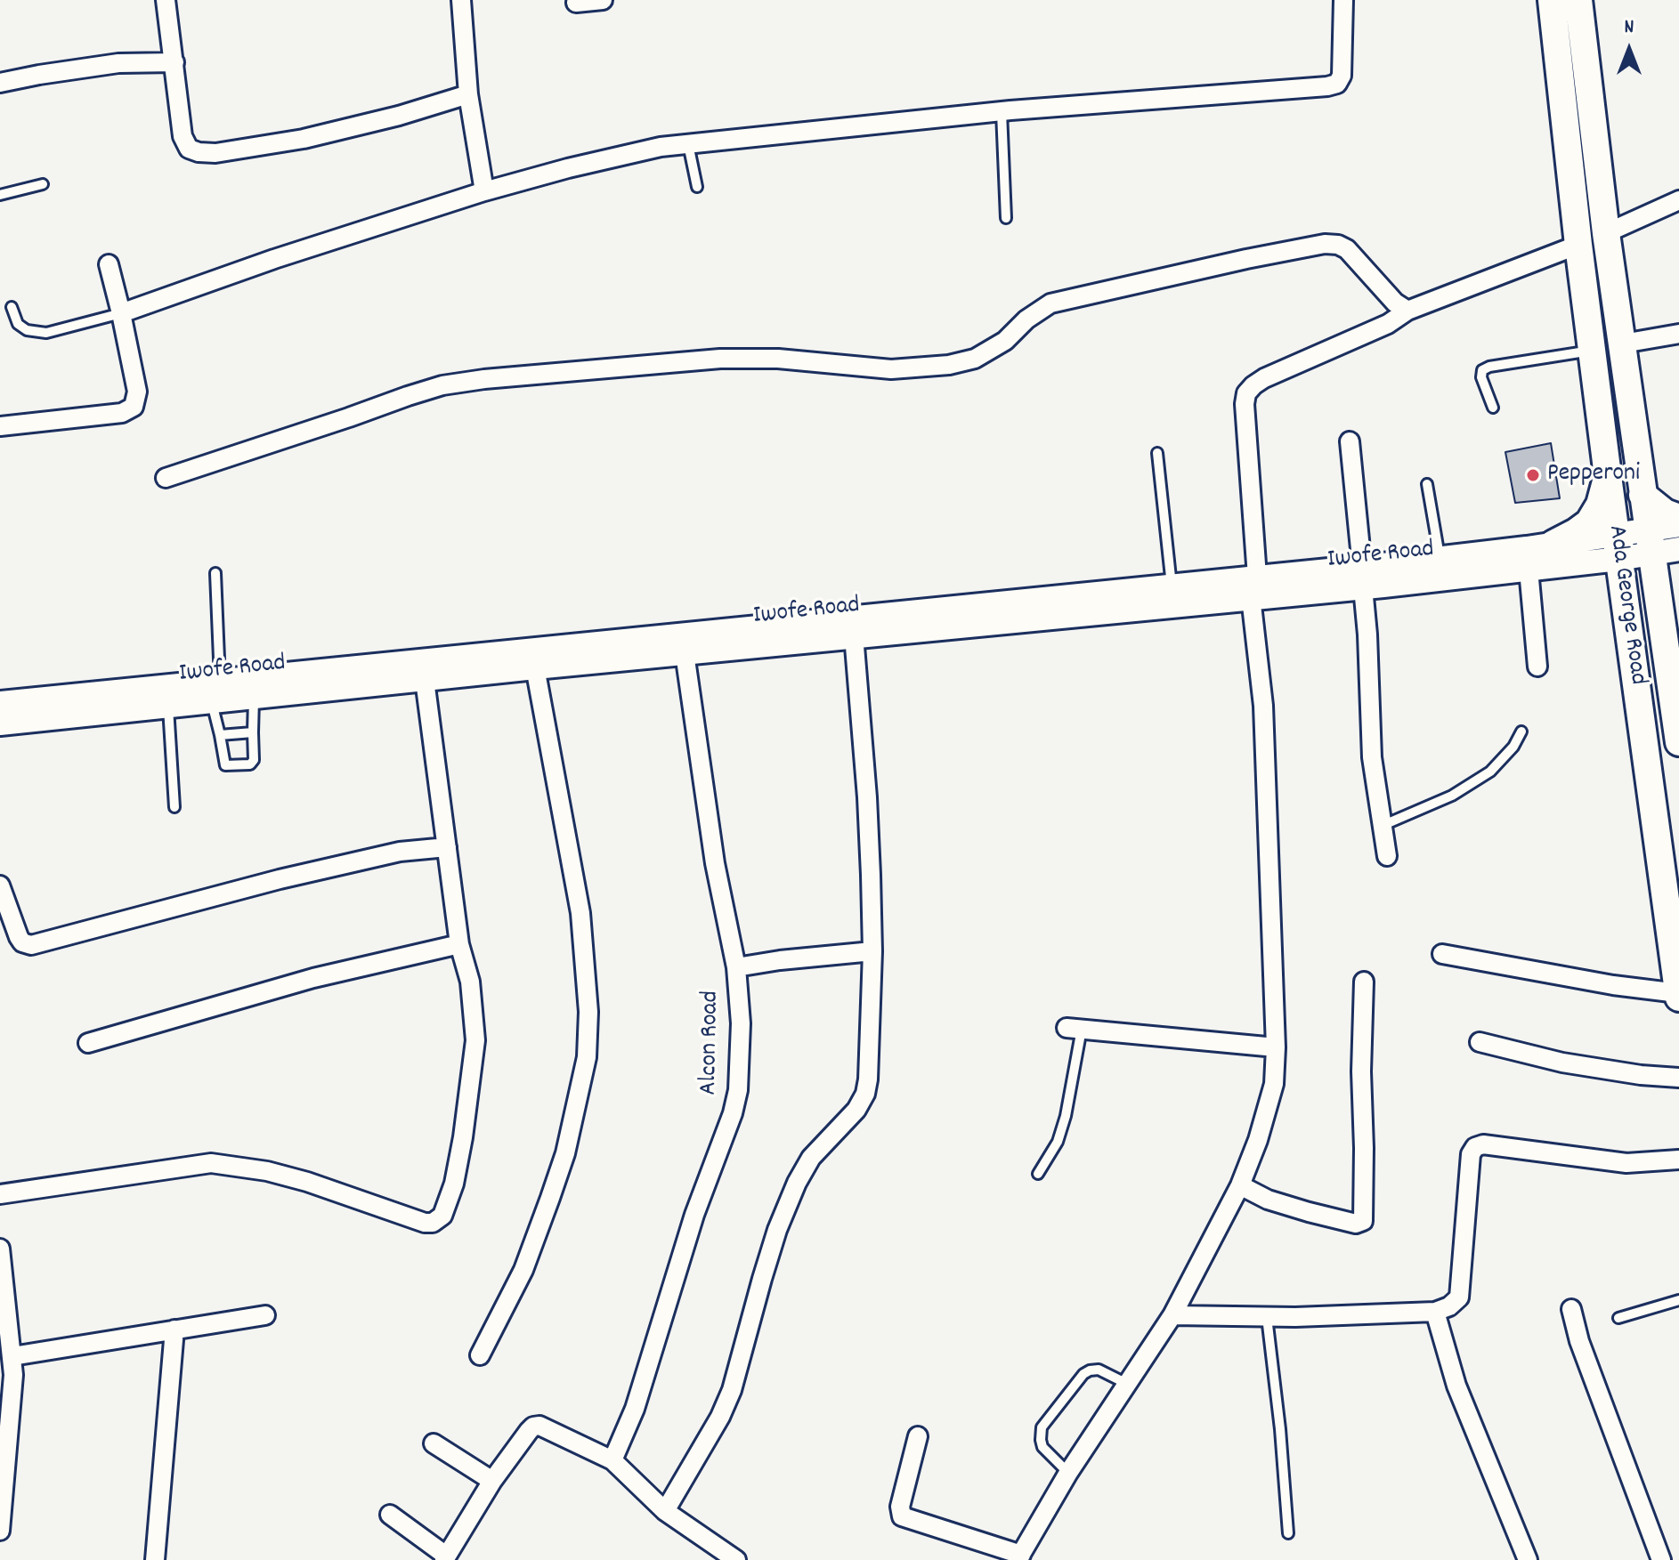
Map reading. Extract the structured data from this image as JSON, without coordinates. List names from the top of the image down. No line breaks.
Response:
{"streets":{"main road":["Ada George Road"],"street":["Iwofe Road","Alcon Road"]},"crossings":[["Iwofe Road","Ada George Road"],["Iwofe Road","Alcon Road"]],"places":["Pepperoni"],"north":"top"}
